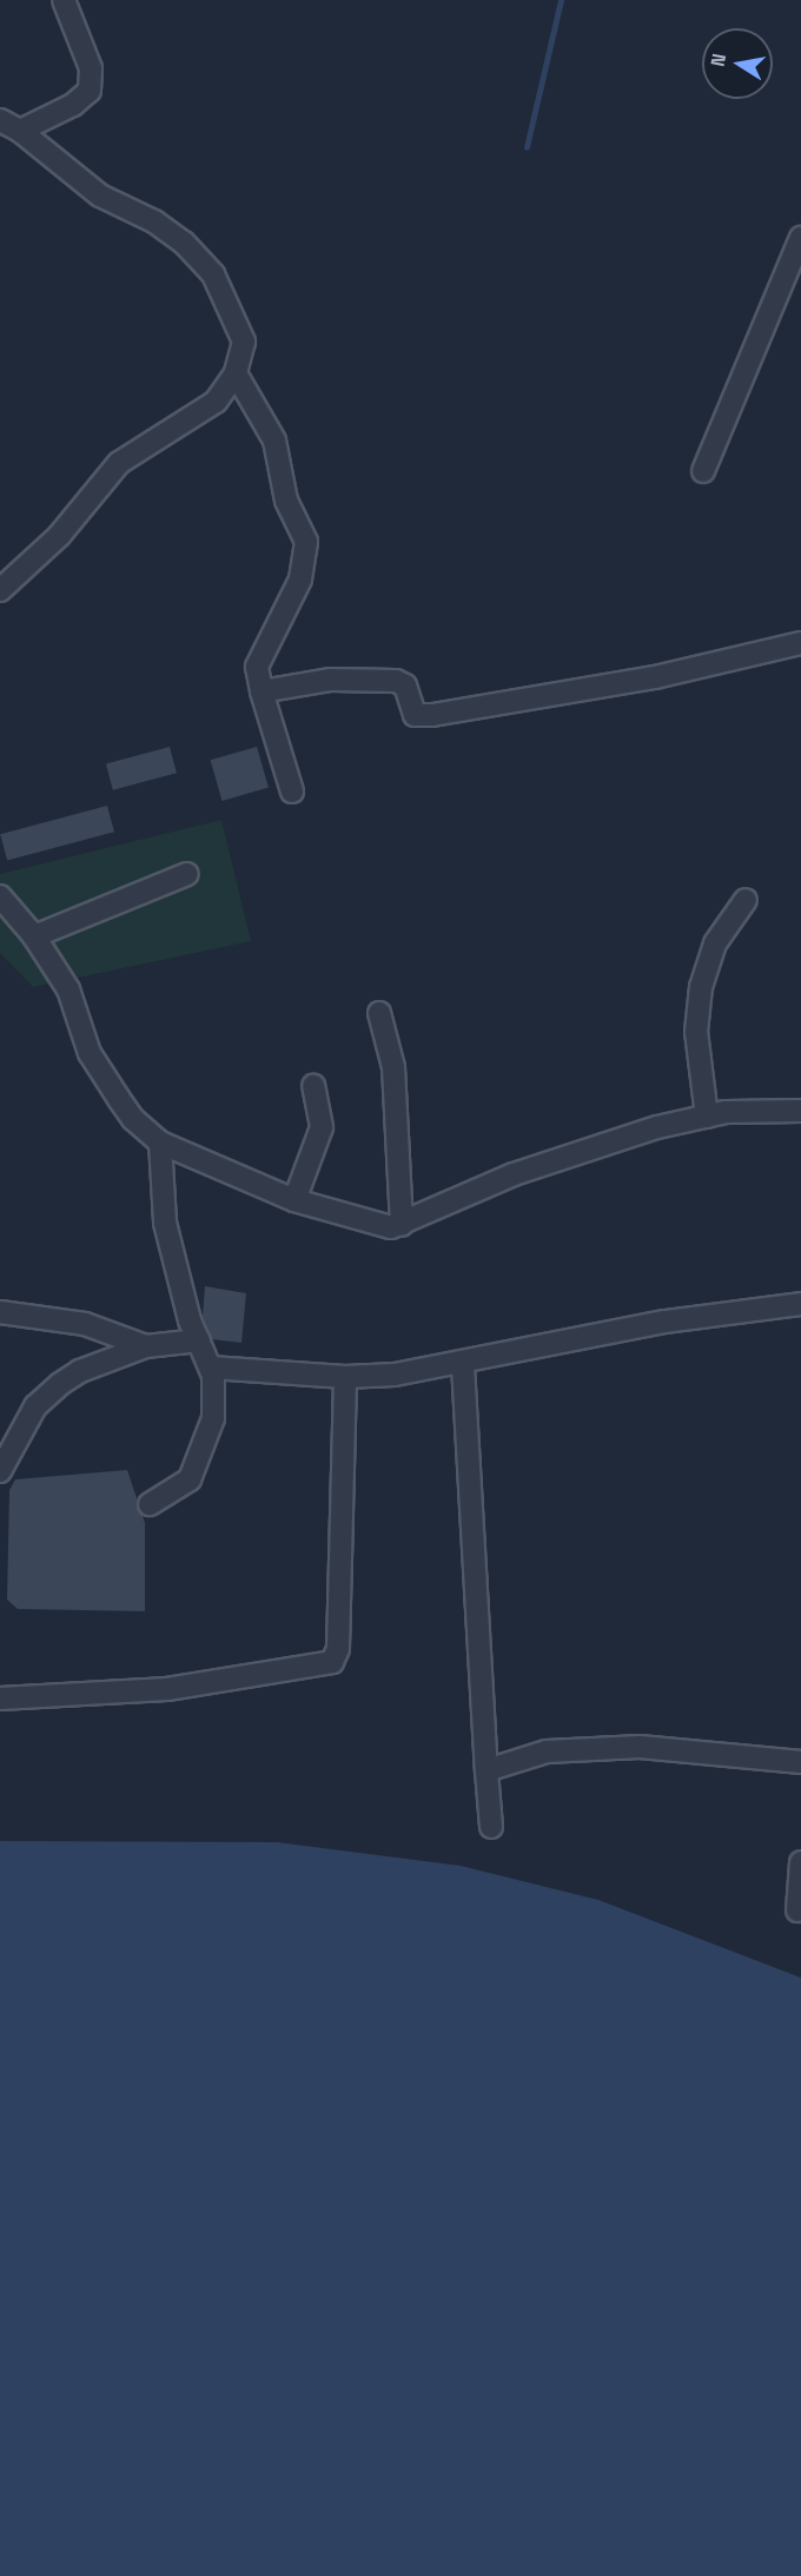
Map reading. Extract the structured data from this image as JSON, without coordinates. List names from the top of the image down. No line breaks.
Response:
{"north":"left"}
